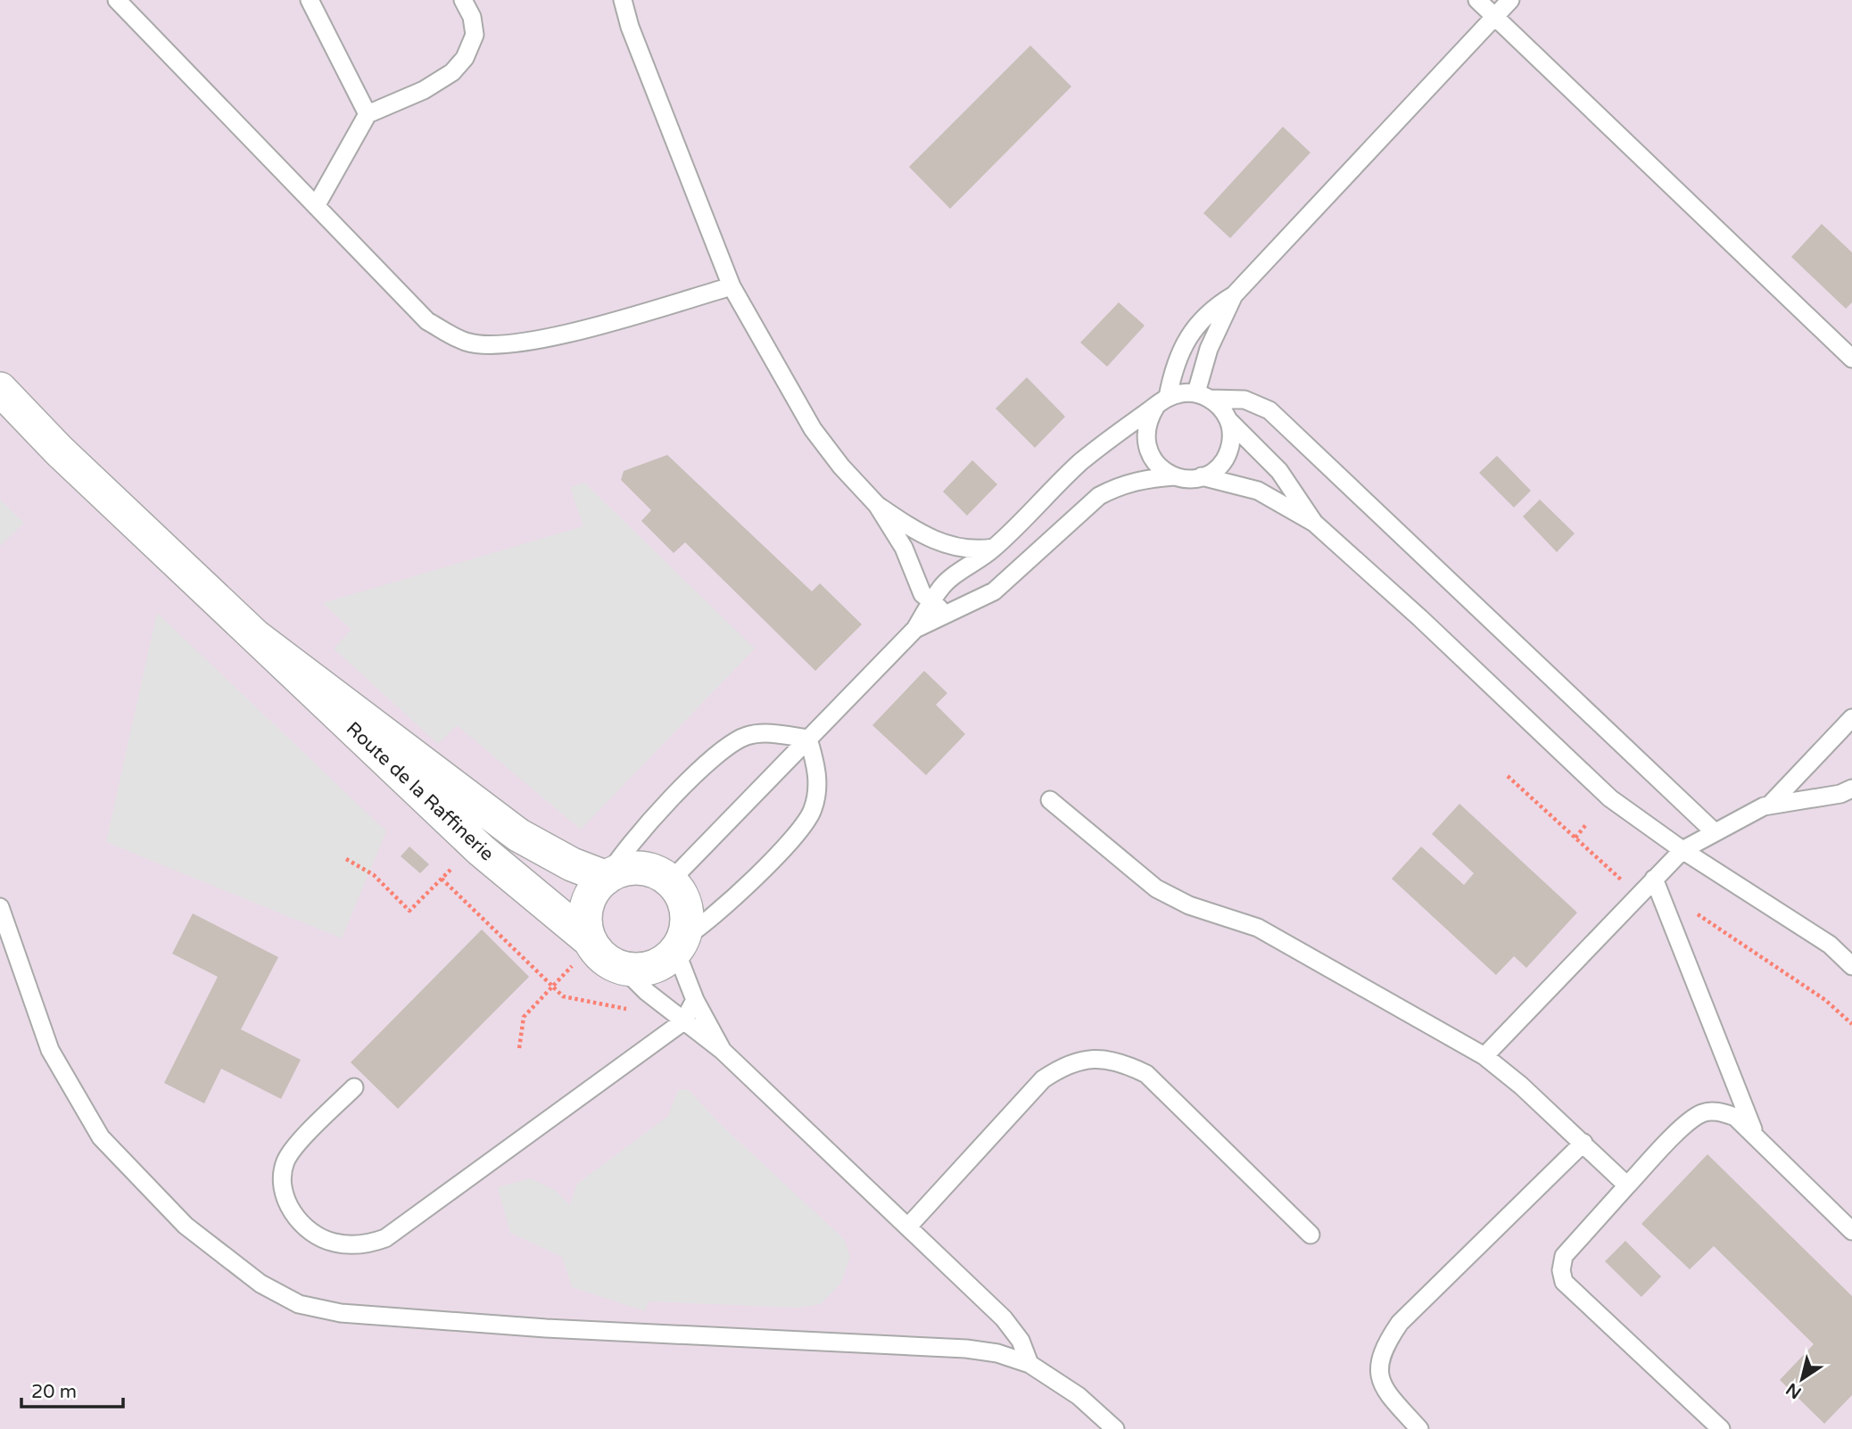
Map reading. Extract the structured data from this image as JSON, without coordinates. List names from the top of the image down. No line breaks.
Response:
{"streets":{"street":["Route de la Raffinerie"]},"scale_bar":"20 m","north":"bottom left"}
